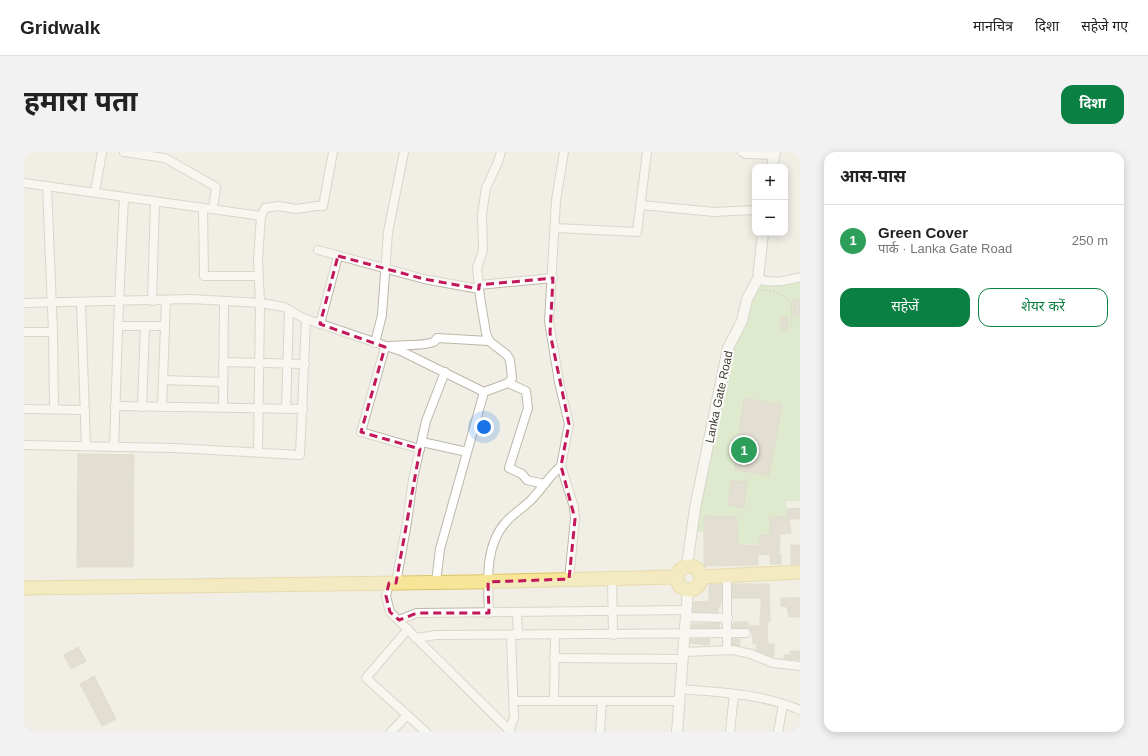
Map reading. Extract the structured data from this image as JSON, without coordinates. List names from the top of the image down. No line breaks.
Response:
{"streets":{"street":["Lanka Gate Road"]},"page":{"header":"Gridwalk","nav":["मानचित्र","दिशा","सहेजे गए"],"buttons":["दिशा",["सहेजें","शेयर करें"]],"title":"हमारा पता","heading":"आस-पास","map_buttons":["+","−"],"list":[{"mark":"1","name":"Green Cover","note":"पार्क · Lanka Gate Road","value":"250 m"}],"pins":"1"}}
